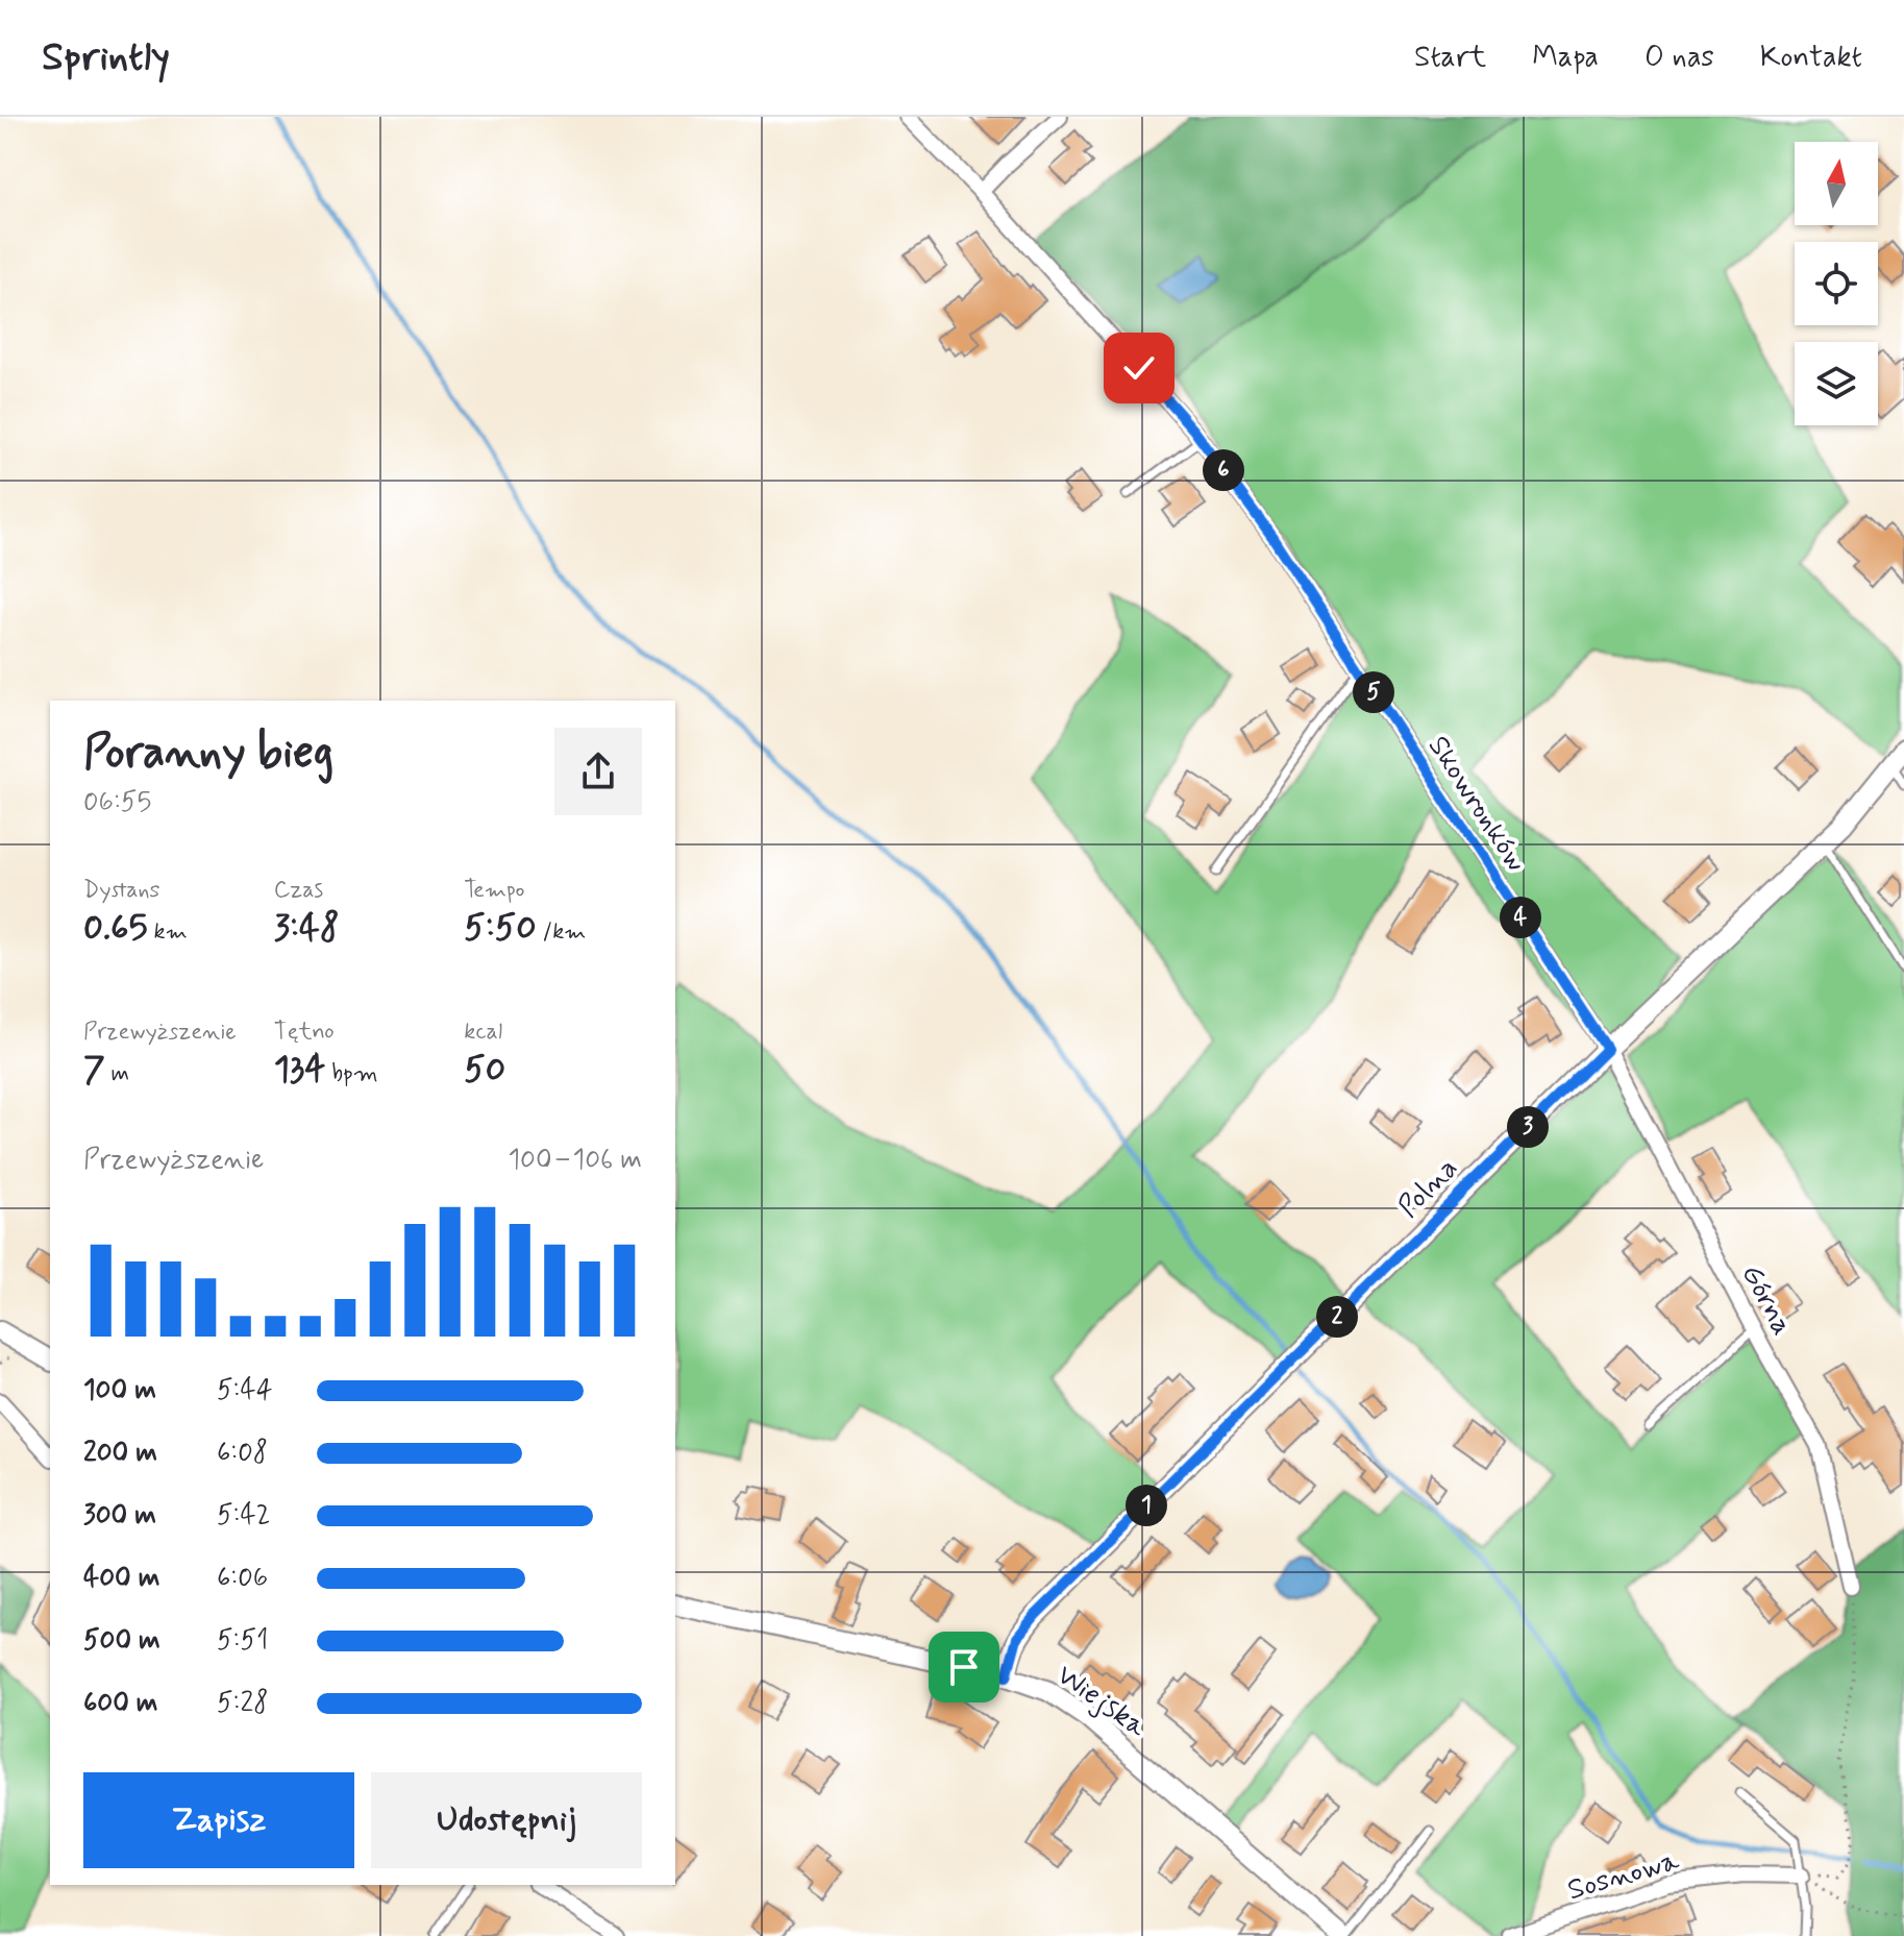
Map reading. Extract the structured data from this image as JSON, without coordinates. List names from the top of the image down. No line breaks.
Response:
{"streets":{"street":["Skowronków","Polna","Górna","Wiejska","Sosnowa"]},"crossings":[["Skowronków","Polna"],["Skowronków","Górna"],["Polna","Górna"],["Polna","Wiejska"]],"north":"top","page":{"header":"Sprintly","nav":["Start","Mapa","O nas","Kontakt"],"pins":["6","5","4","3","2","1"],"heading":["Poranny bieg","06:55"],"stats":[["Dystans","0.65 km"],["Czas","3:48"],["Tempo","5:50 /km"],["Przewyższenie","7 m"],["Tętno","134 bpm"],["kcal","50"]],"chart":["Przewyższenie","100–106 m"],"list":[{"name":"100 m","note":"5:44"},{"name":"200 m","note":"6:08"},{"name":"300 m","note":"5:42"},{"name":"400 m","note":"6:06"},{"name":"500 m","note":"5:51"},{"name":"600 m","note":"5:28"}],"buttons":["Zapisz","Udostępnij"]}}
